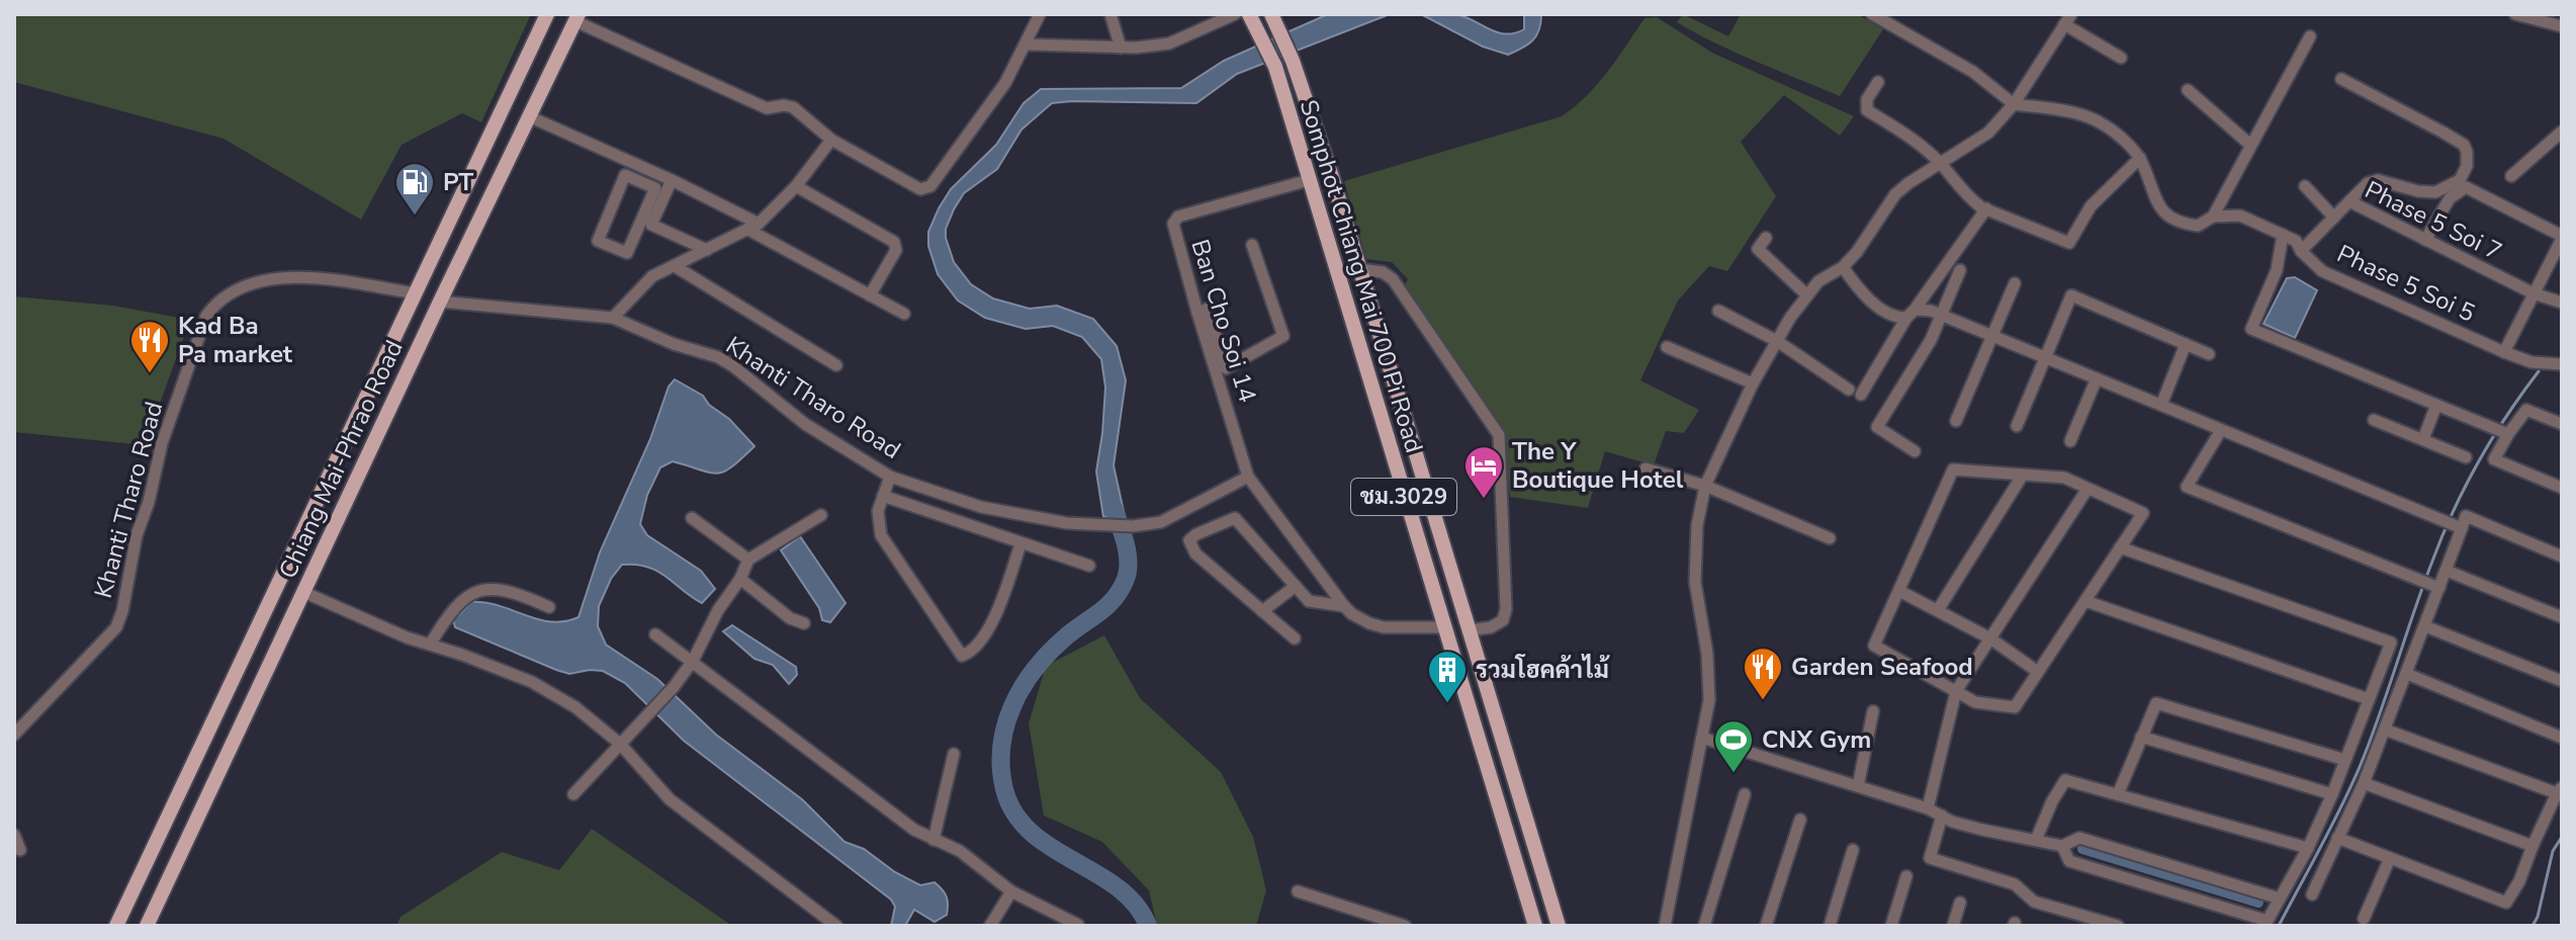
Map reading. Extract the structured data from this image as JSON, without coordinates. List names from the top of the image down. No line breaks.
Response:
{"streets":{"main road":["Somphot Chiang Mai 700 Pi Road","Chiang Mai-Phrao Road","ชม.3029"],"street":["Phase 5 Soi 7","Phase 5 Soi 5","Ban Cho Soi 14","Khanti Tharo Road"]},"crossings":[["Phase 5 Soi 7","Phase 5 Soi 5"],["Somphot Chiang Mai 700 Pi Road","Ban Cho Soi 14"],["Ban Cho Soi 14","Khanti Tharo Road"],["Khanti Tharo Road","Chiang Mai-Phrao Road"]],"places":{"fuel station":["PT"],"restaurant":["Kad Ba Pa market","Garden Seafood"],"hotel":["The Y Boutique Hotel"],"building":["รวมโฮคค้าไม้"],"sports":["CNX Gym"]}}
